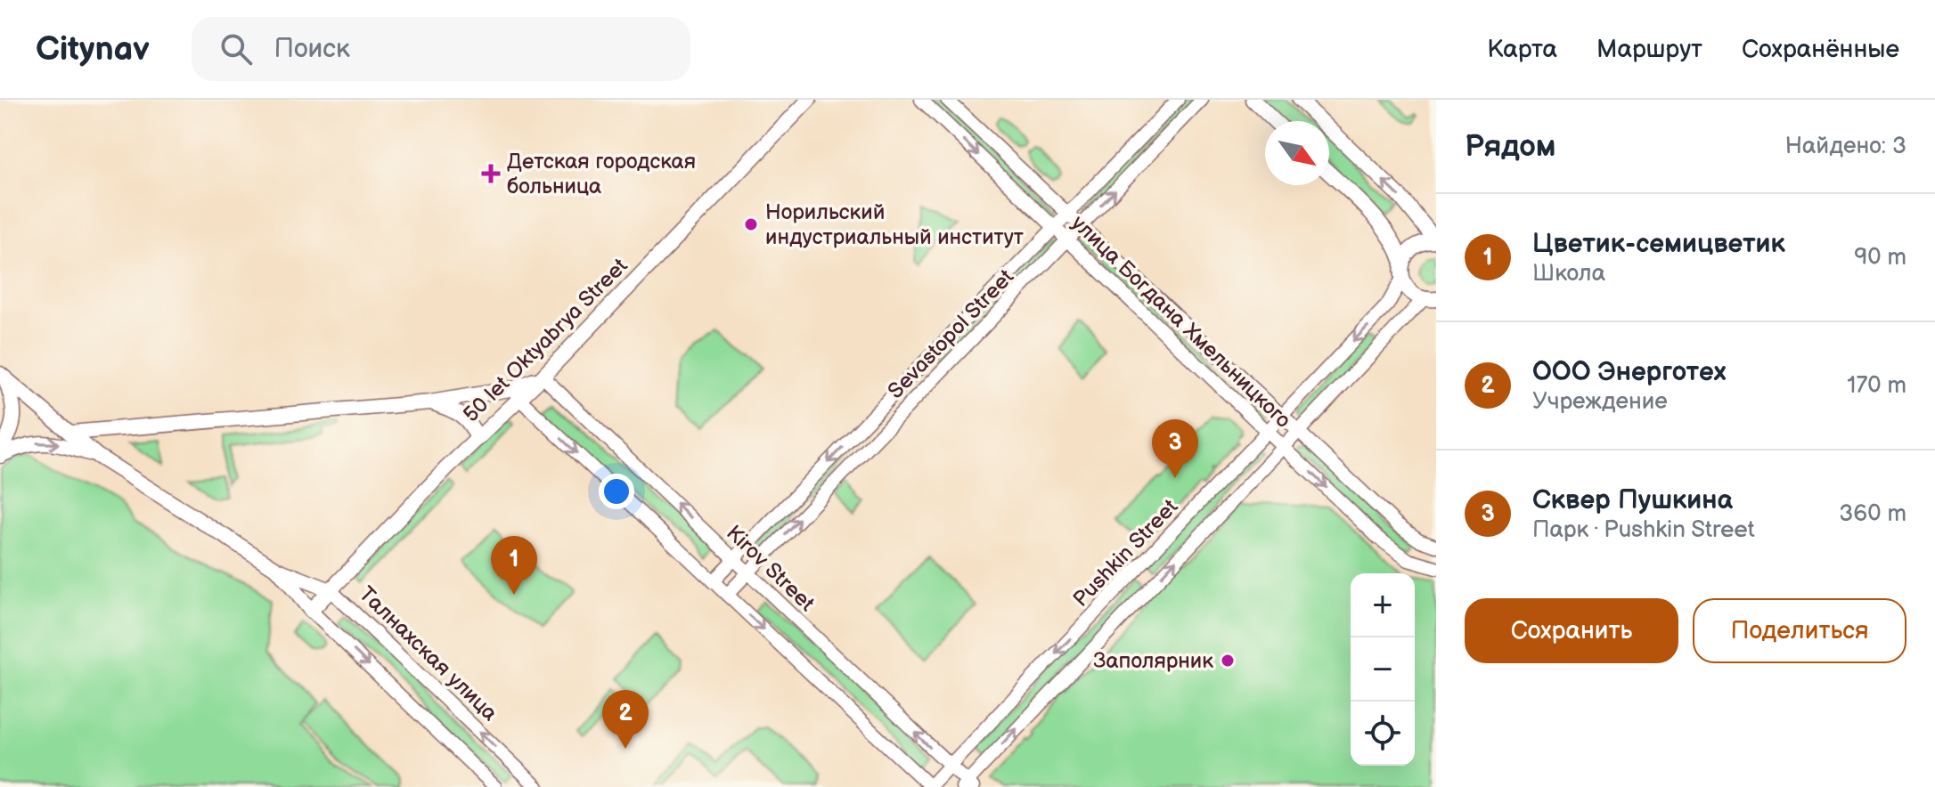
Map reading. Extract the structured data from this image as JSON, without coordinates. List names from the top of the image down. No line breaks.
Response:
{"streets":{"main road":["50 let Oktyabrya Street","Талнахская улица"],"street":["улица Богдана Хмельницкого","Sevastopol Street","Pushkin Street","Kirov Street"]},"crossings":[["улица Богдана Хмельницкого","Sevastopol Street"],["улица Богдана Хмельницкого","Pushkin Street"],["Sevastopol Street","Kirov Street"],["50 let Oktyabrya Street","Kirov Street"],["50 let Oktyabrya Street","Талнахская улица"],["Pushkin Street","Kirov Street"]],"places":{"health":["Детская городская больница"],"other":["Норильский индустриальный институт","Заполярник"]},"north":"bottom right","page":{"header":"Citynav","search":"Поиск","nav":["Карта","Маршрут","Сохранённые"],"heading":["Рядом","Найдено: 3"],"list":[{"mark":"1","name":"Цветик-семицветик","note":"Школа","value":"90 m"},{"mark":"2","name":"ООО Энерготех","note":"Учреждение","value":"170 m"},{"mark":"3","name":"Сквер Пушкина","note":"Парк · Pushkin Street","value":"360 m"}],"pins":["3","1","2"],"map_buttons":["+","−"],"buttons":["Сохранить","Поделиться"]}}
